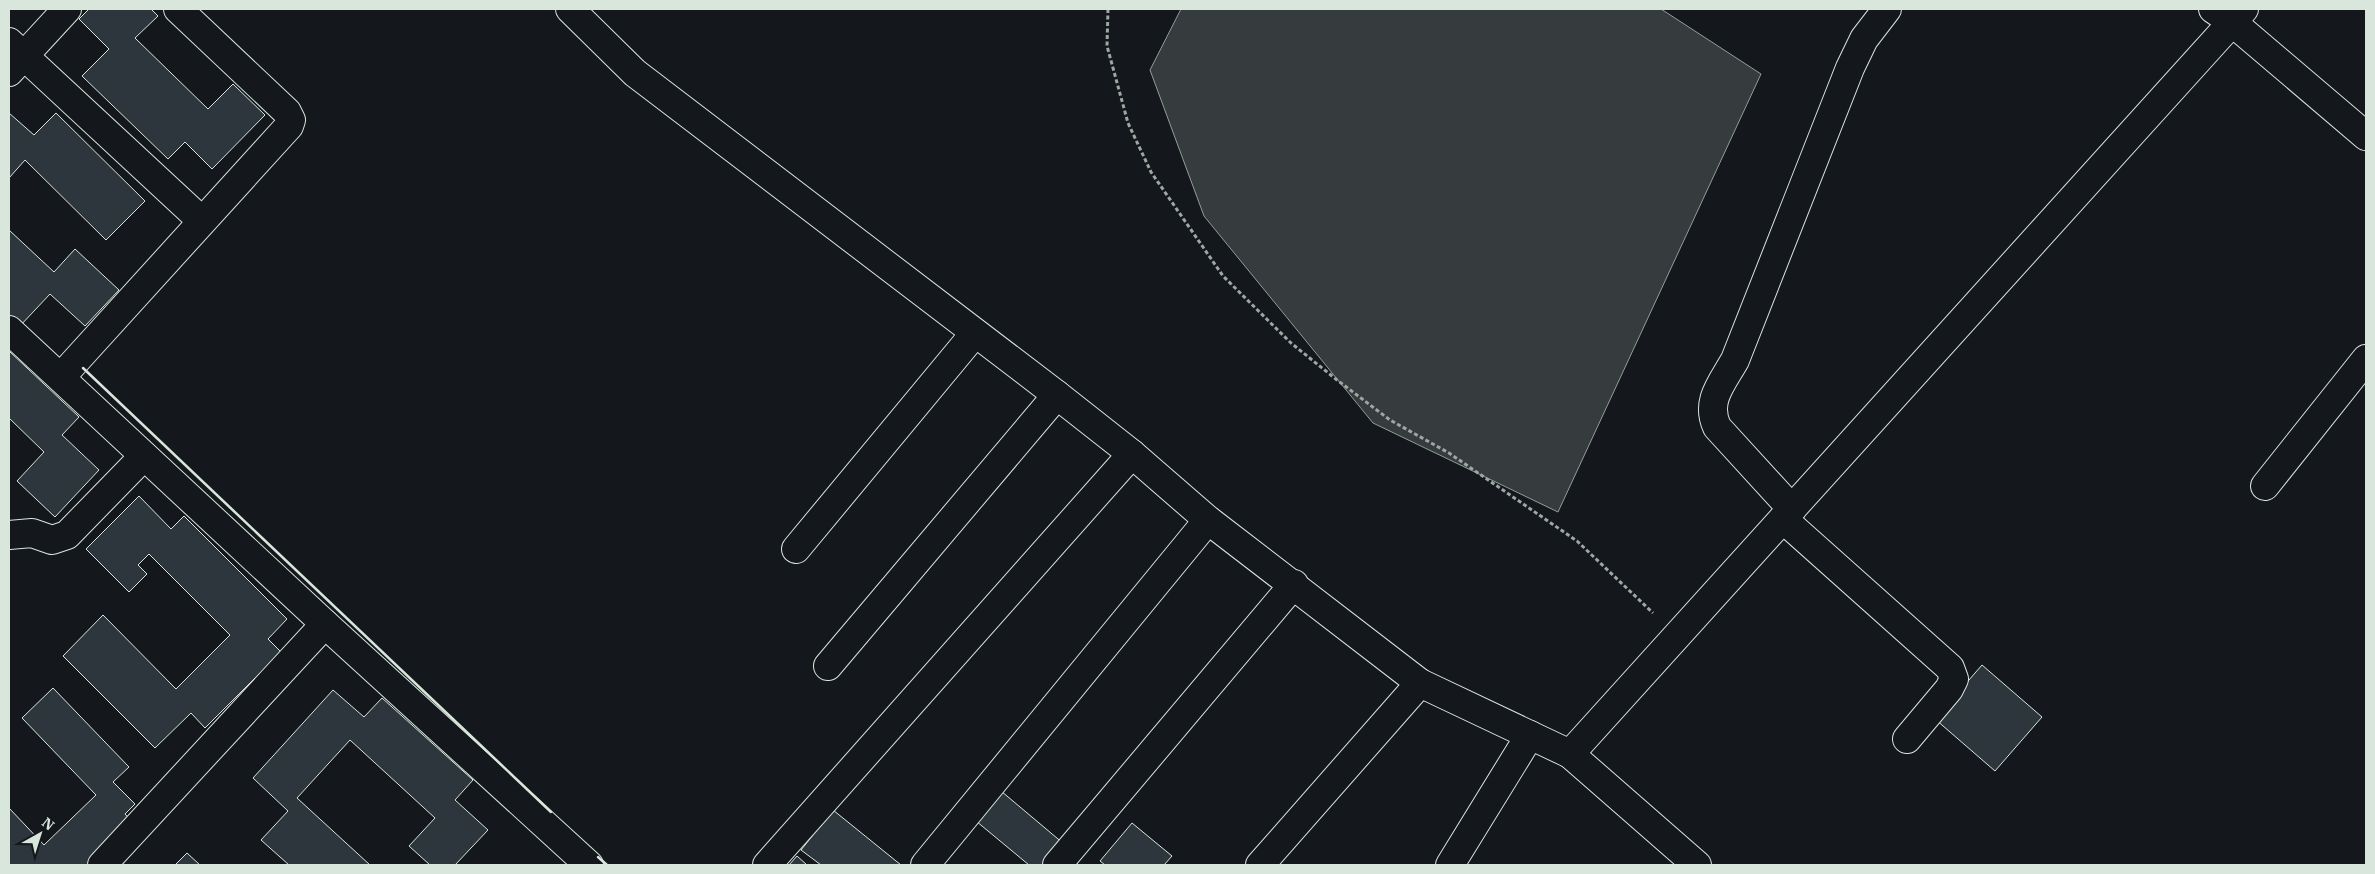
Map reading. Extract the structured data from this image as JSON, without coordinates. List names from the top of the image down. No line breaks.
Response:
{"north":"top right"}
